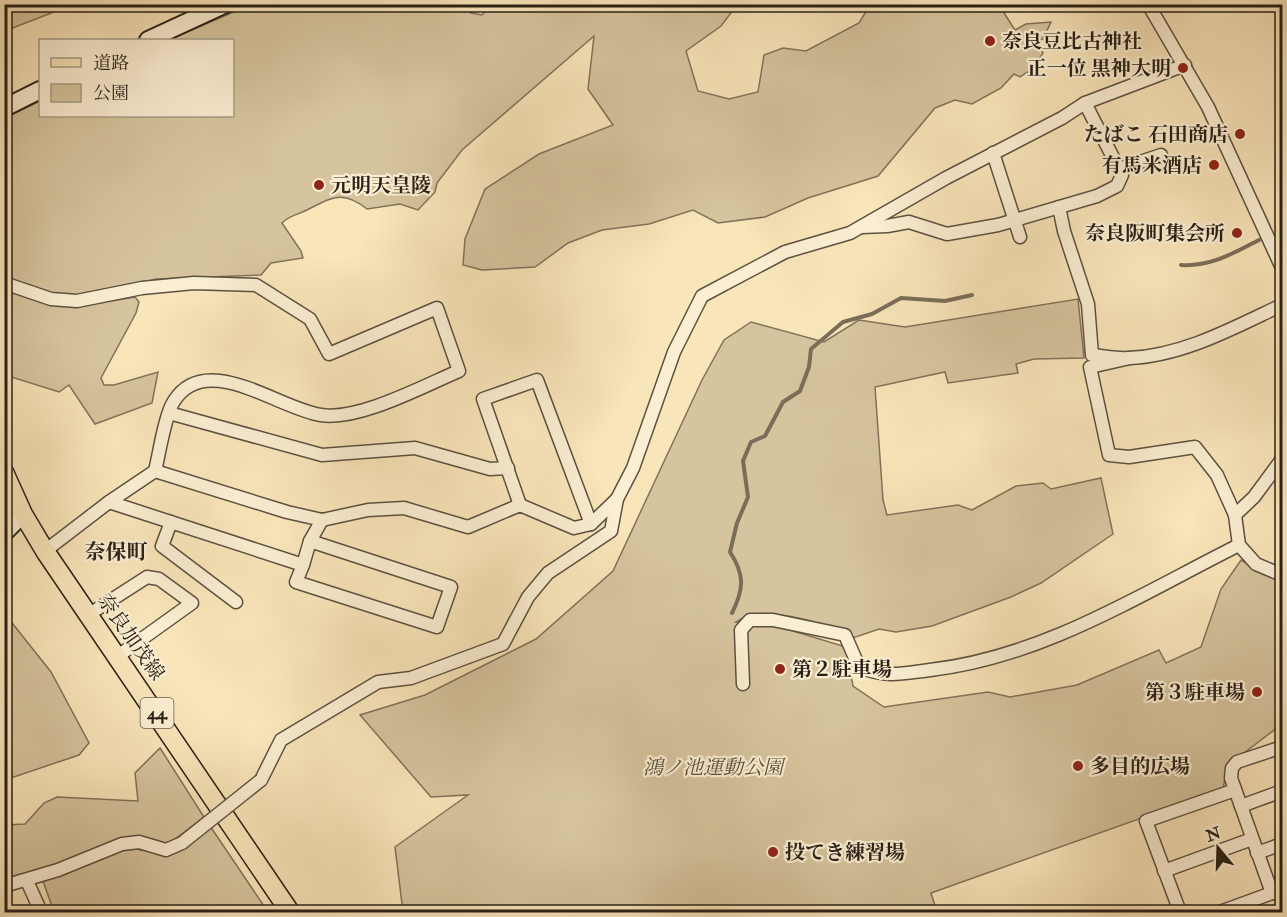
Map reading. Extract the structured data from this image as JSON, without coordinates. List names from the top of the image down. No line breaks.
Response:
{"streets":{"main road":["奈良加茂線","44"]},"districts":["奈保町"],"parks":["鴻ノ池運動公園"],"places":["奈良豆比古神社","正一位 黒神大明","たばこ 石田商店","有馬米酒店","元明天皇陵","奈良阪町集会所","第２駐車場","第３駐車場","多目的広場","投てき練習場"],"legend":["道路","公園"],"north":"top"}
